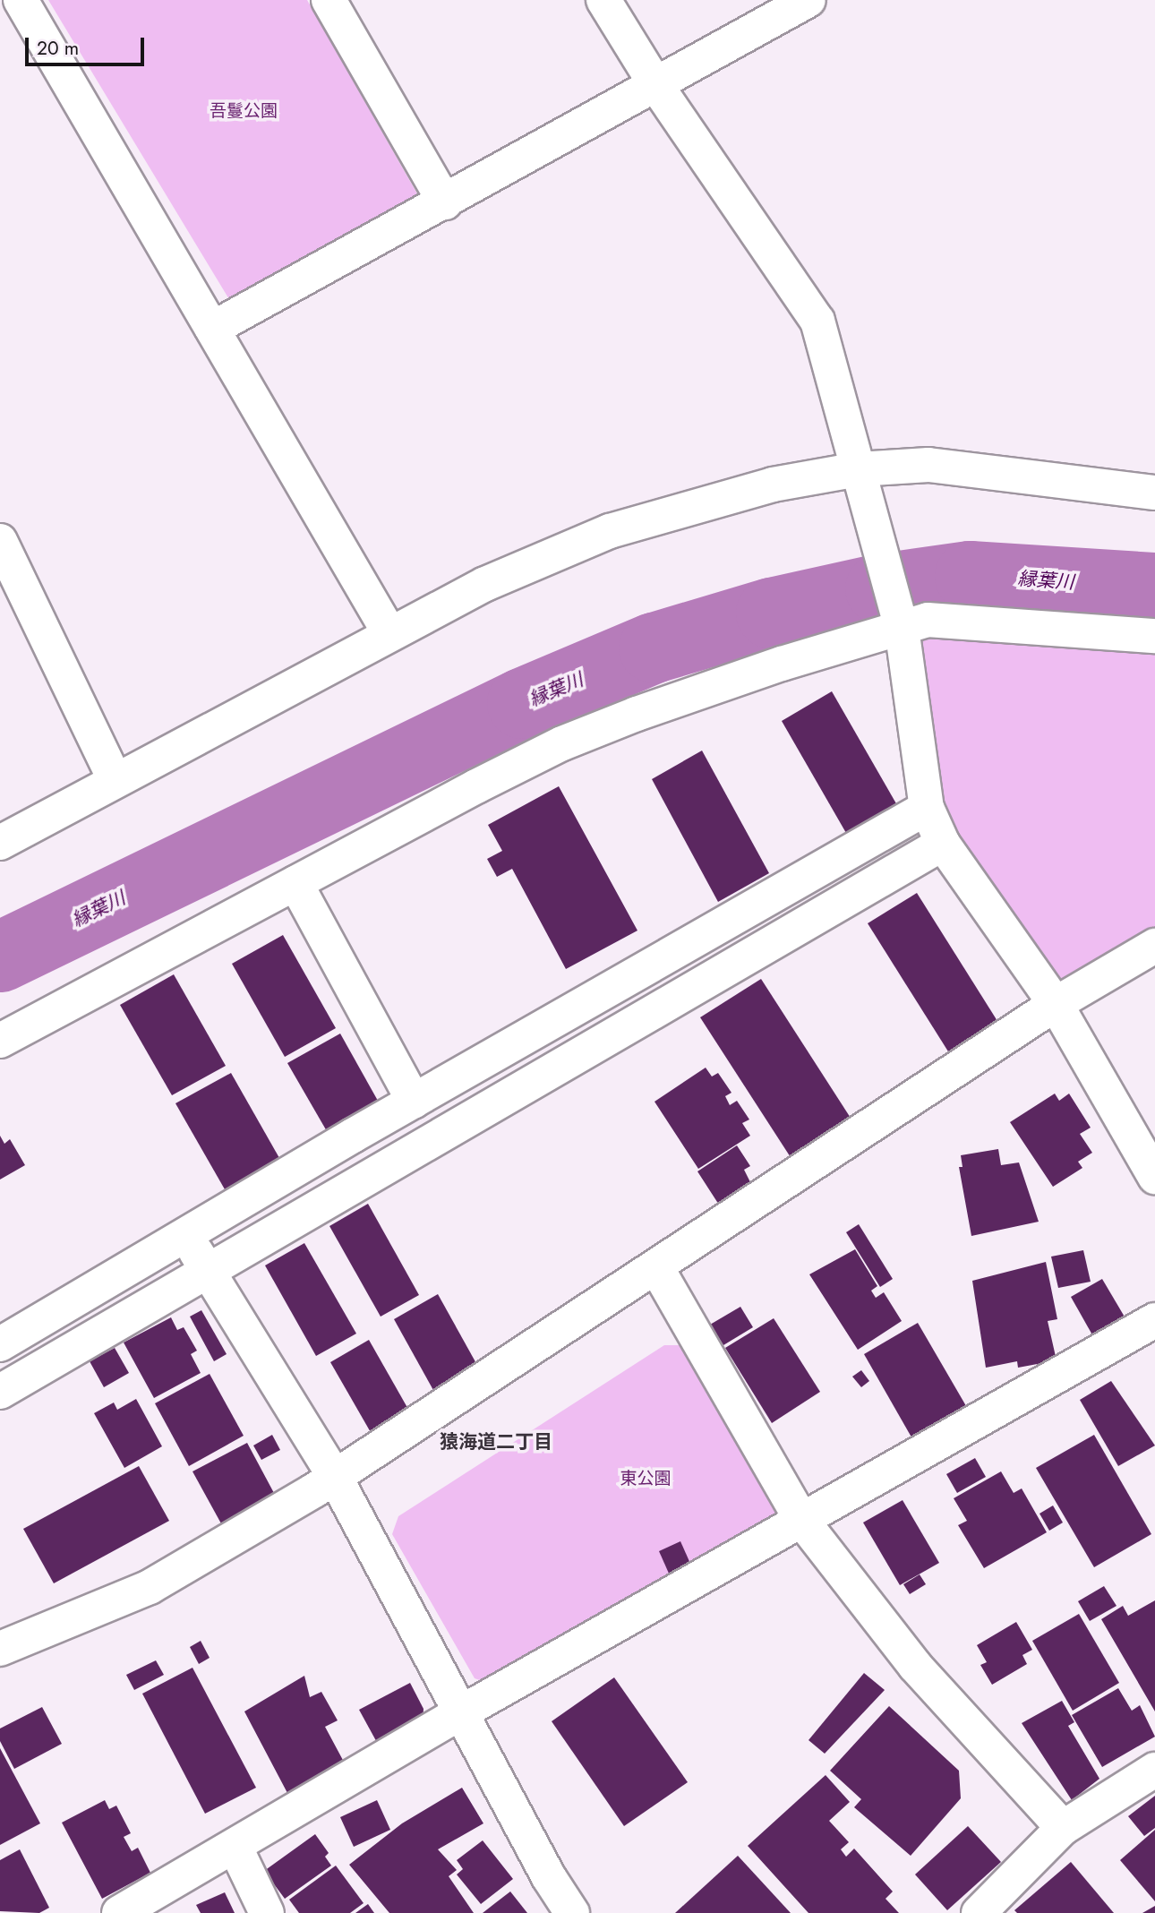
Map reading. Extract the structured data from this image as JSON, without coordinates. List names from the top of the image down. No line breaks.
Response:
{"districts":["猿海道二丁目"],"water":["縁葉川"],"parks":["吾鬘公園","東公園"],"scale_bar":"20 m"}
